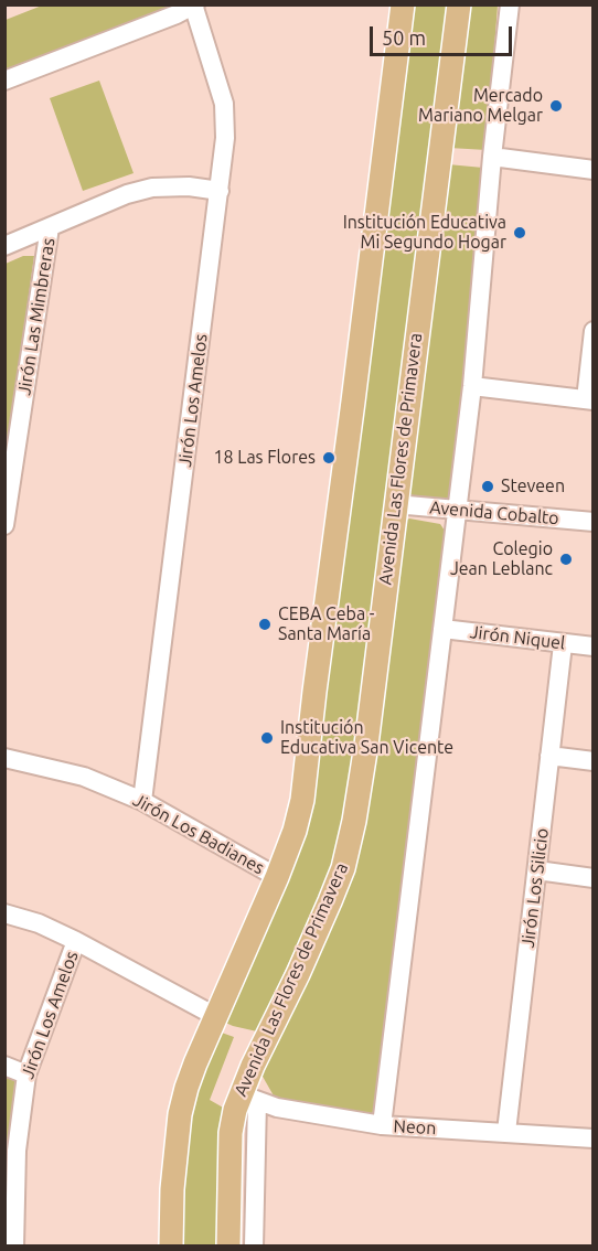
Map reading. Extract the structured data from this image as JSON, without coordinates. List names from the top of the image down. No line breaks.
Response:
{"streets":{"main road":["Avenida Las Flores de Primavera"],"street":["Jirón Las Mimbreras","Jirón Los Amelos","Avenida Cobalto","Jirón Niquel","Jirón Los Badianes","Jirón Los Silicio","Neon"]},"crossings":[["Jirón Los Amelos","Jirón Los Badianes"],["Avenida Las Flores de Primavera","Avenida Cobalto"],["Avenida Las Flores de Primavera","Neon"],["Jirón Niquel","Jirón Los Silicio"],["Jirón Los Silicio","Neon"]],"places":["Mercado Mariano Melgar","Institución Educativa Mi Segundo Hogar","18 Las Flores","Steveen","Colegio Jean Leblanc","CEBA Ceba - Santa María","Institución Educativa San Vicente"],"scale_bar":"50 m"}
